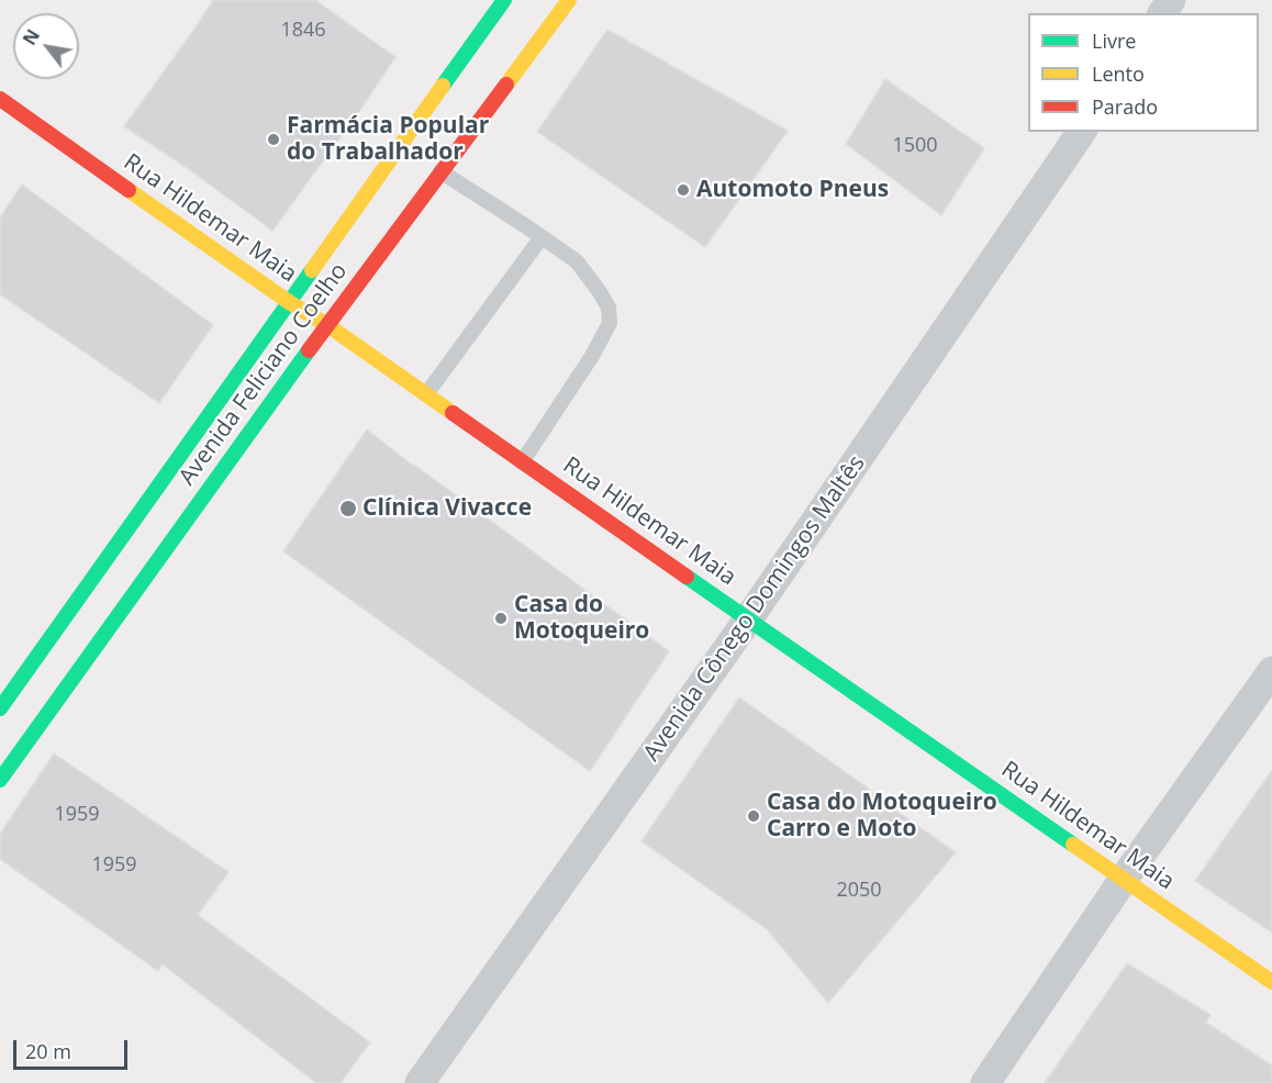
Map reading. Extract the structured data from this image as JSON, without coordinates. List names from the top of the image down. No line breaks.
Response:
{"streets":{"street":["Rua Hildemar Maia","Avenida Feliciano Coelho","Avenida Cônego Domingos Maltês"]},"crossings":[["Rua Hildemar Maia","Avenida Feliciano Coelho"],["Rua Hildemar Maia","Avenida Cônego Domingos Maltês"]],"places":["Farmácia Popular do Trabalhador","Automoto Pneus","Clínica Vivacce","Casa do Motoqueiro","Casa do Motoqueiro Carro e Moto"],"house_numbers":["1846","1500","1959","1959","2050"],"legend":["Livre","Lento","Parado"],"scale_bar":"20 m","north":"top left"}
